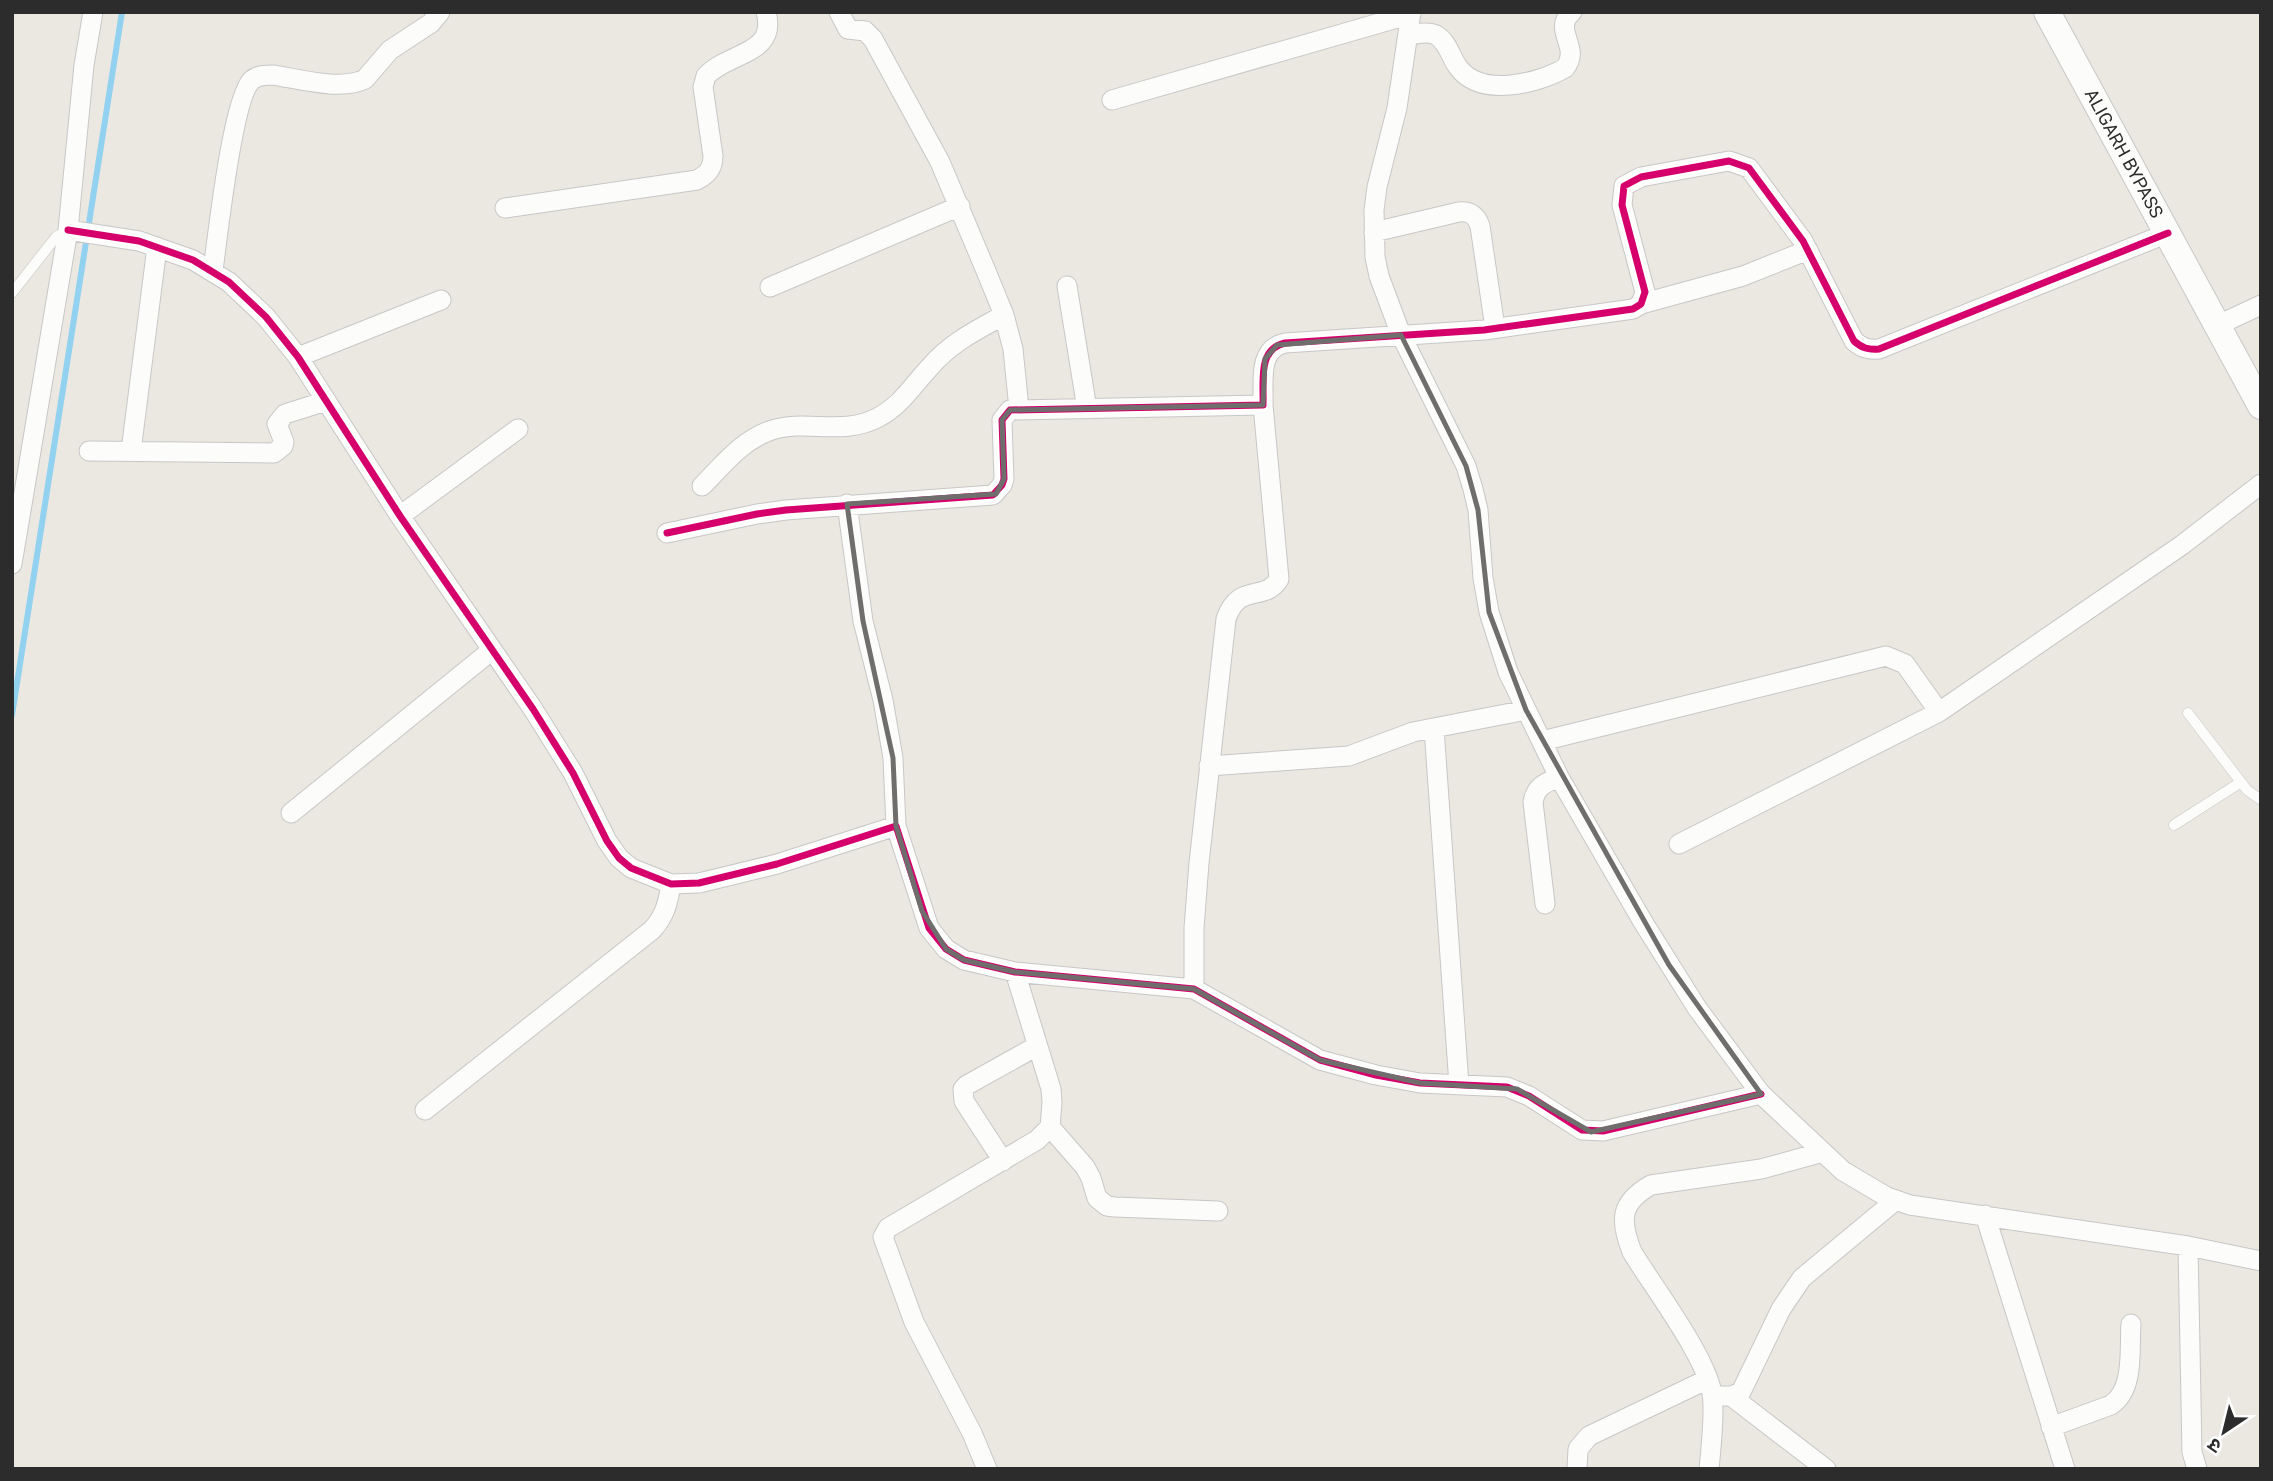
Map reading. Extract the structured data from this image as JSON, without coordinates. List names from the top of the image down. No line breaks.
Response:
{"streets":{"main road":["ALIGARH BYPASS"]},"north":"bottom left"}
